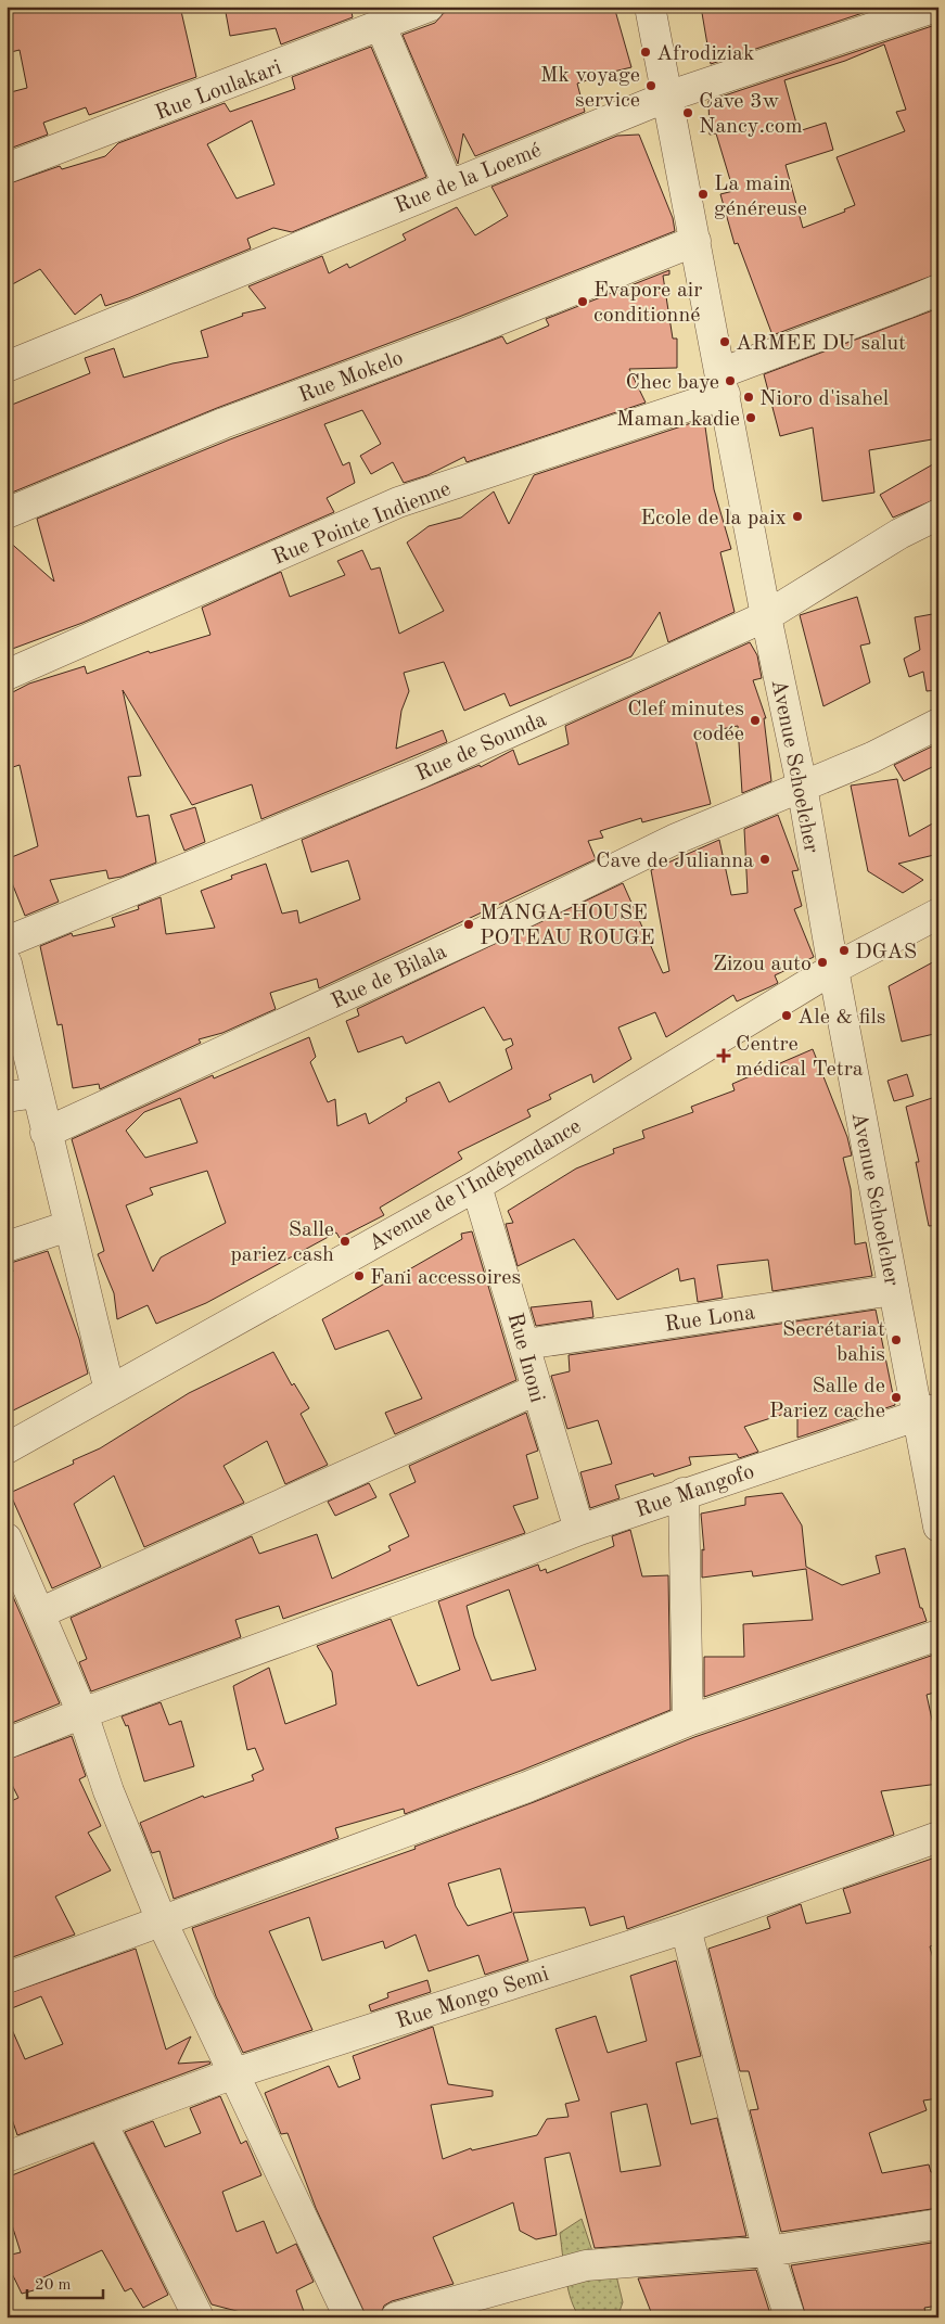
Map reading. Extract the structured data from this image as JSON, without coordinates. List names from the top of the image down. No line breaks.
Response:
{"streets":{"street":["Rue Loulakari","Rue de la Loemé","Rue Mokelo","Rue Pointe Indienne","Rue de Sounda","Avenue Schoelcher","Rue de Bilala","Avenue de l'Indépendance","Rue Lona","Rue Inoni","Rue Mangofo","Rue Mongo Semi"]},"crossings":[["Rue de la Loemé","Avenue Schoelcher"],["Rue Mokelo","Avenue Schoelcher"],["Rue Pointe Indienne","Avenue Schoelcher"],["Rue de Sounda","Avenue Schoelcher"],["Avenue Schoelcher","Rue de Bilala"],["Avenue Schoelcher","Avenue de l'Indépendance"],["Avenue Schoelcher","Rue Lona"],["Avenue Schoelcher","Rue Mangofo"],["Avenue de l'Indépendance","Rue Inoni"],["Rue Lona","Rue Inoni"],["Rue Inoni","Rue Mangofo"]],"places":{"other":["Afrodiziak","Mk voyage service","Cave 3w Nancy.com","La main généreuse","Evapore air conditionné","ARMEE DU salut","Chec baye","Nioro d'isahel","Maman kadie","Ecole de la paix","Clef minutes codée","Cave de Julianna","MANGA-HOUSE POTEAU ROUGE","DGAS","Zizou auto","Ale & fils","Salle pariez cash","Fani accessoires","Secrétariat bahis","Salle de Pariez cache"],"health":["Centre médical Tetra"]},"scale_bar":"20 m"}
